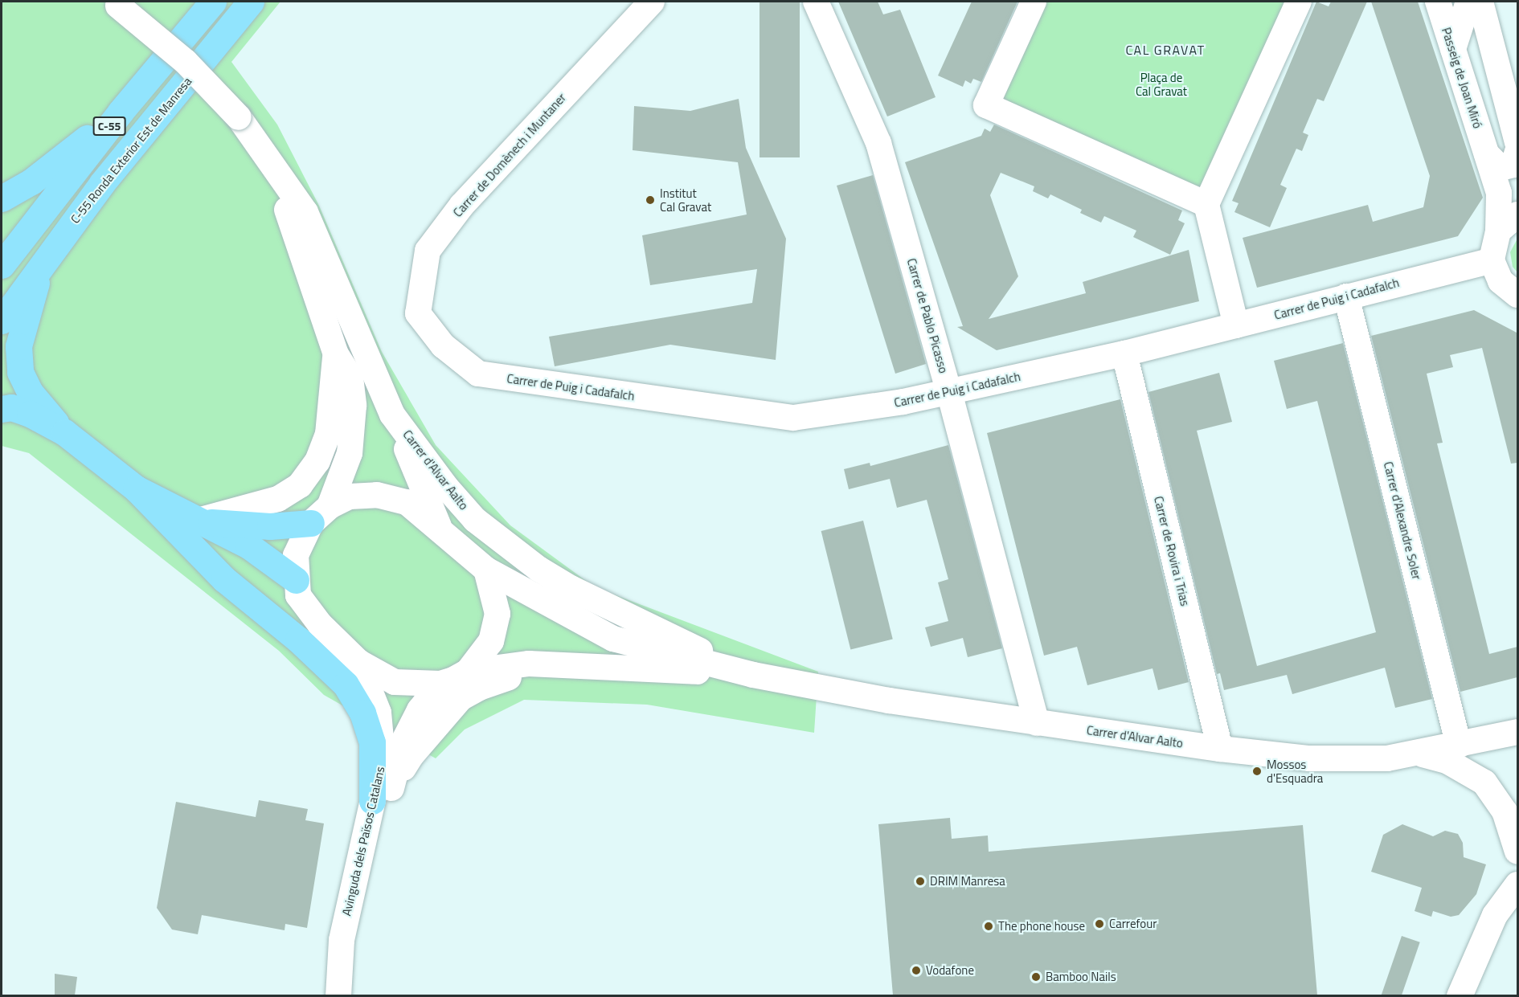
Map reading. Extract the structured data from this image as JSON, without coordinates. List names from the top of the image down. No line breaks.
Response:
{"streets":{"highway":["C-55","C-55 Ronda Exterior Est de Manresa"],"street":["Passeig de Joan Miró","Carrer de Domènech i Muntaner","Carrer de Puig i Cadafalch","Carrer de Pablo Picasso","Carrer d'Alvar Aalto","Carrer d'Alexandre Soler","Carrer de Rovira i Trias","Avinguda dels Països Catalans"]},"crossings":[["Passeig de Joan Miró","Carrer de Puig i Cadafalch"],["Carrer de Domènech i Muntaner","Carrer de Puig i Cadafalch"],["Carrer de Puig i Cadafalch","Carrer de Pablo Picasso"],["Carrer de Puig i Cadafalch","Carrer d'Alexandre Soler"],["Carrer de Puig i Cadafalch","Carrer de Rovira i Trias"],["Carrer de Pablo Picasso","Carrer d'Alvar Aalto"],["Carrer d'Alvar Aalto","Carrer d'Alexandre Soler"],["Carrer d'Alvar Aalto","Carrer de Rovira i Trias"]],"districts":["CAL GRAVAT"],"parks":["Plaça de Cal Gravat"],"places":["Institut Cal Gravat","Mossos d'Esquadra","DRIM Manresa","Carrefour","The phone house","Vodafone","Bamboo Nails"]}
